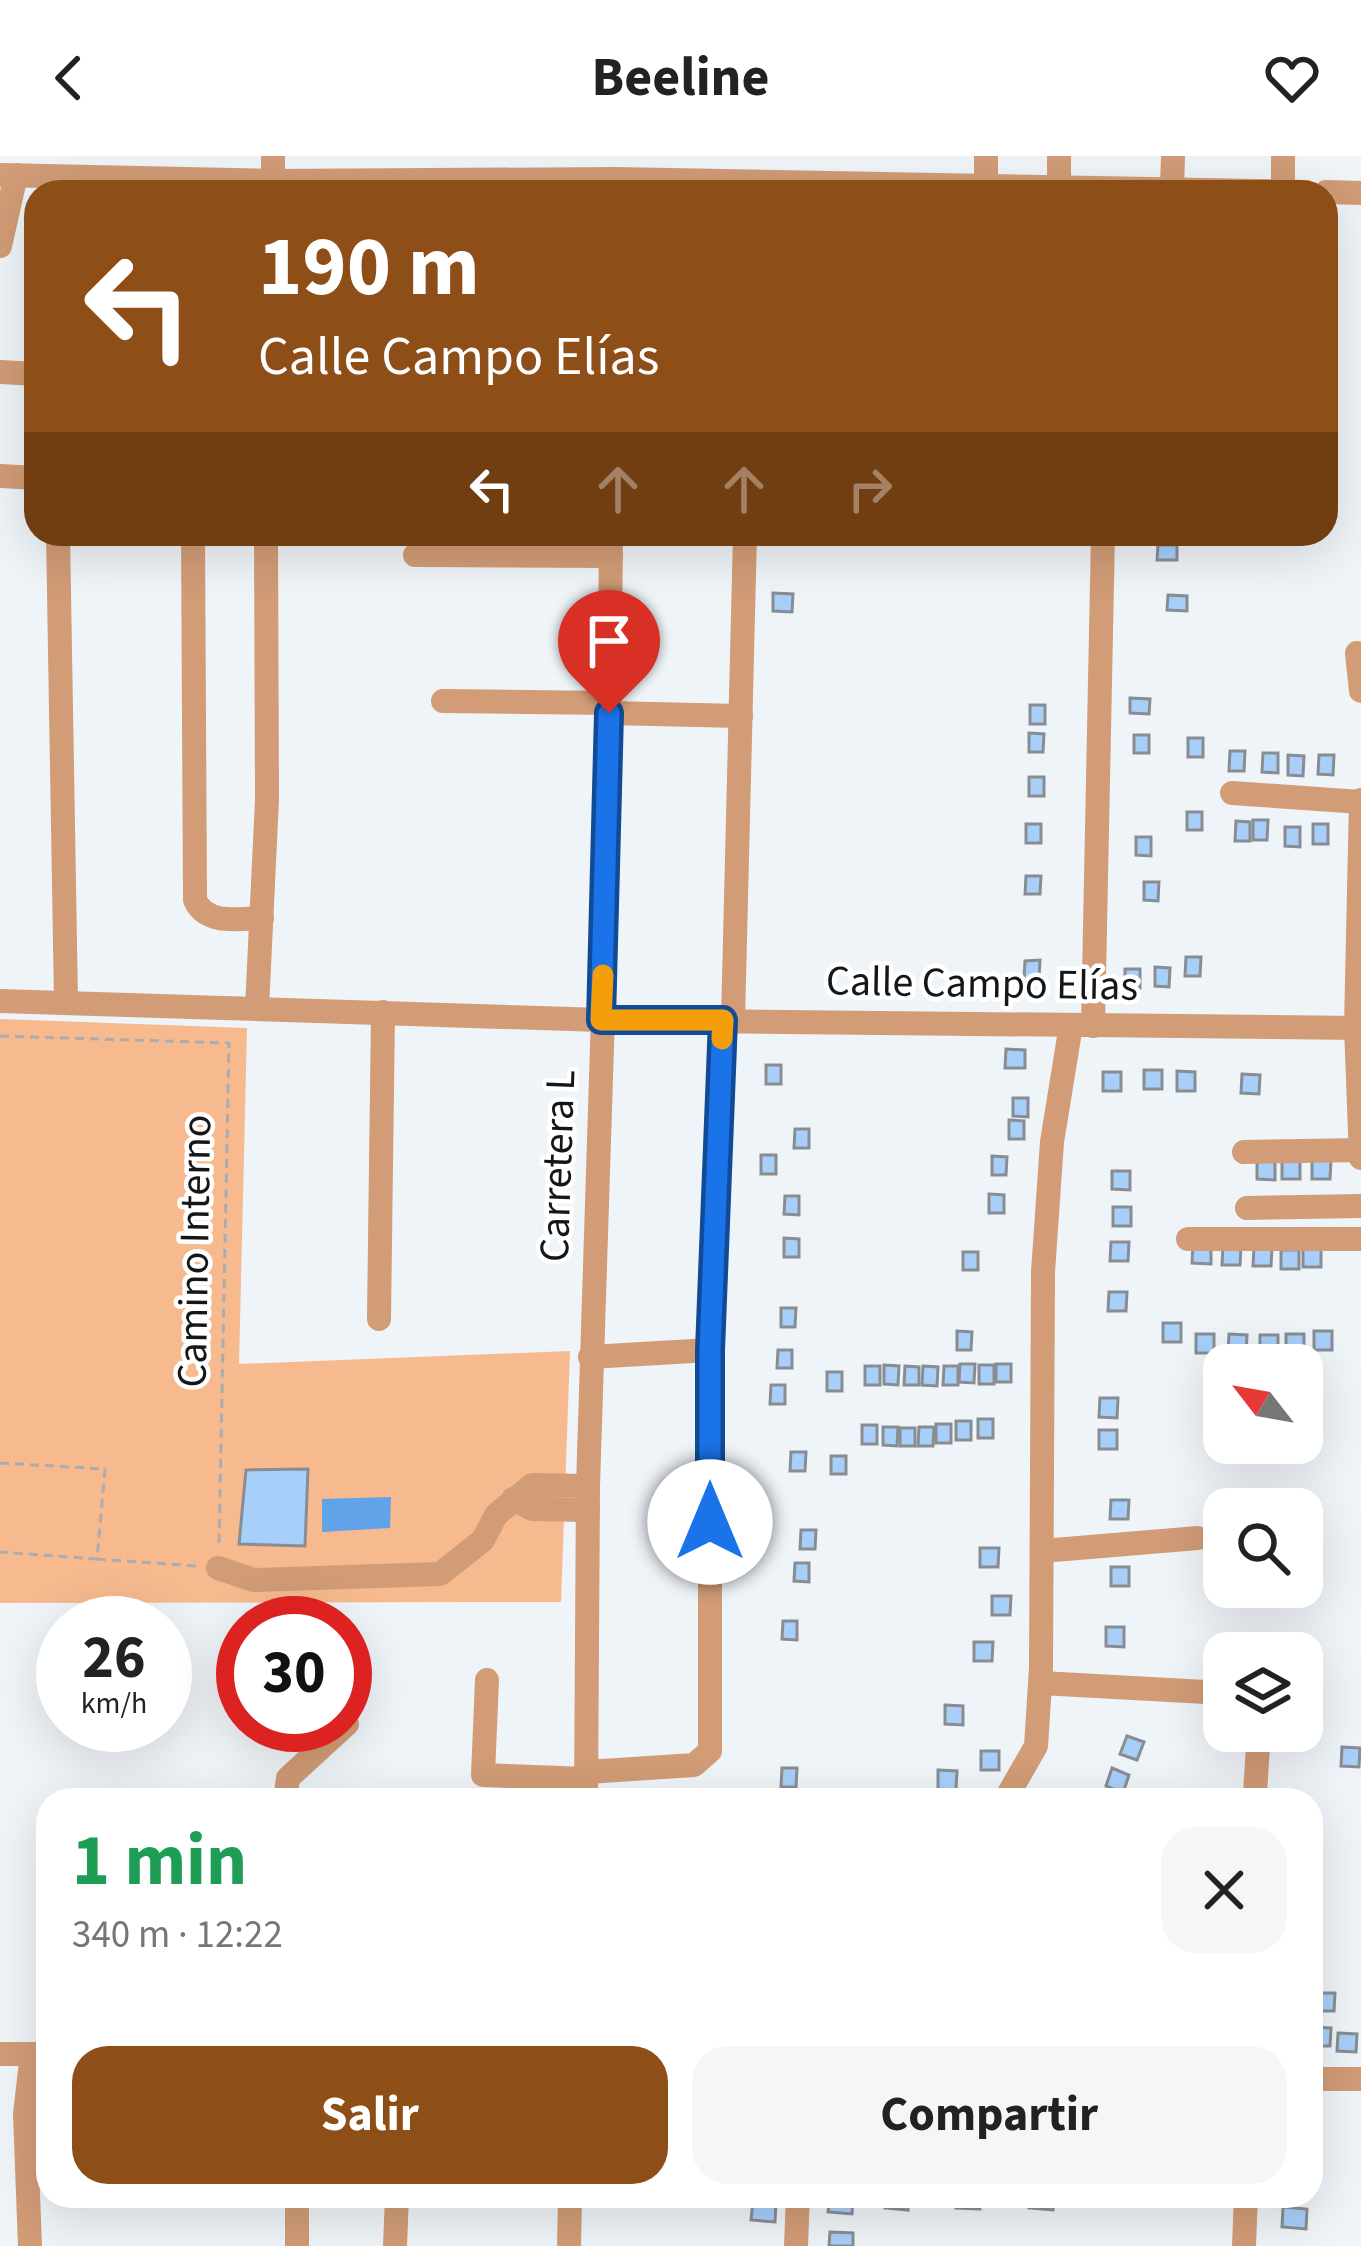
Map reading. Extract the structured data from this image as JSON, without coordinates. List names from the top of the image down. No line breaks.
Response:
{"streets":{"street":["Calle Campo Elías","Carretera L"],"path":["Camino Interno"]},"crossings":[["Calle Campo Elías","Carretera L"]],"north":"top left","page":{"header":"Beeline","turn":["190 m","Calle Campo Elías"],"speed":"26 km/h","limit":"30","heading":["1 min","340 m · 12:22"],"buttons":["Salir","Compartir"]}}
